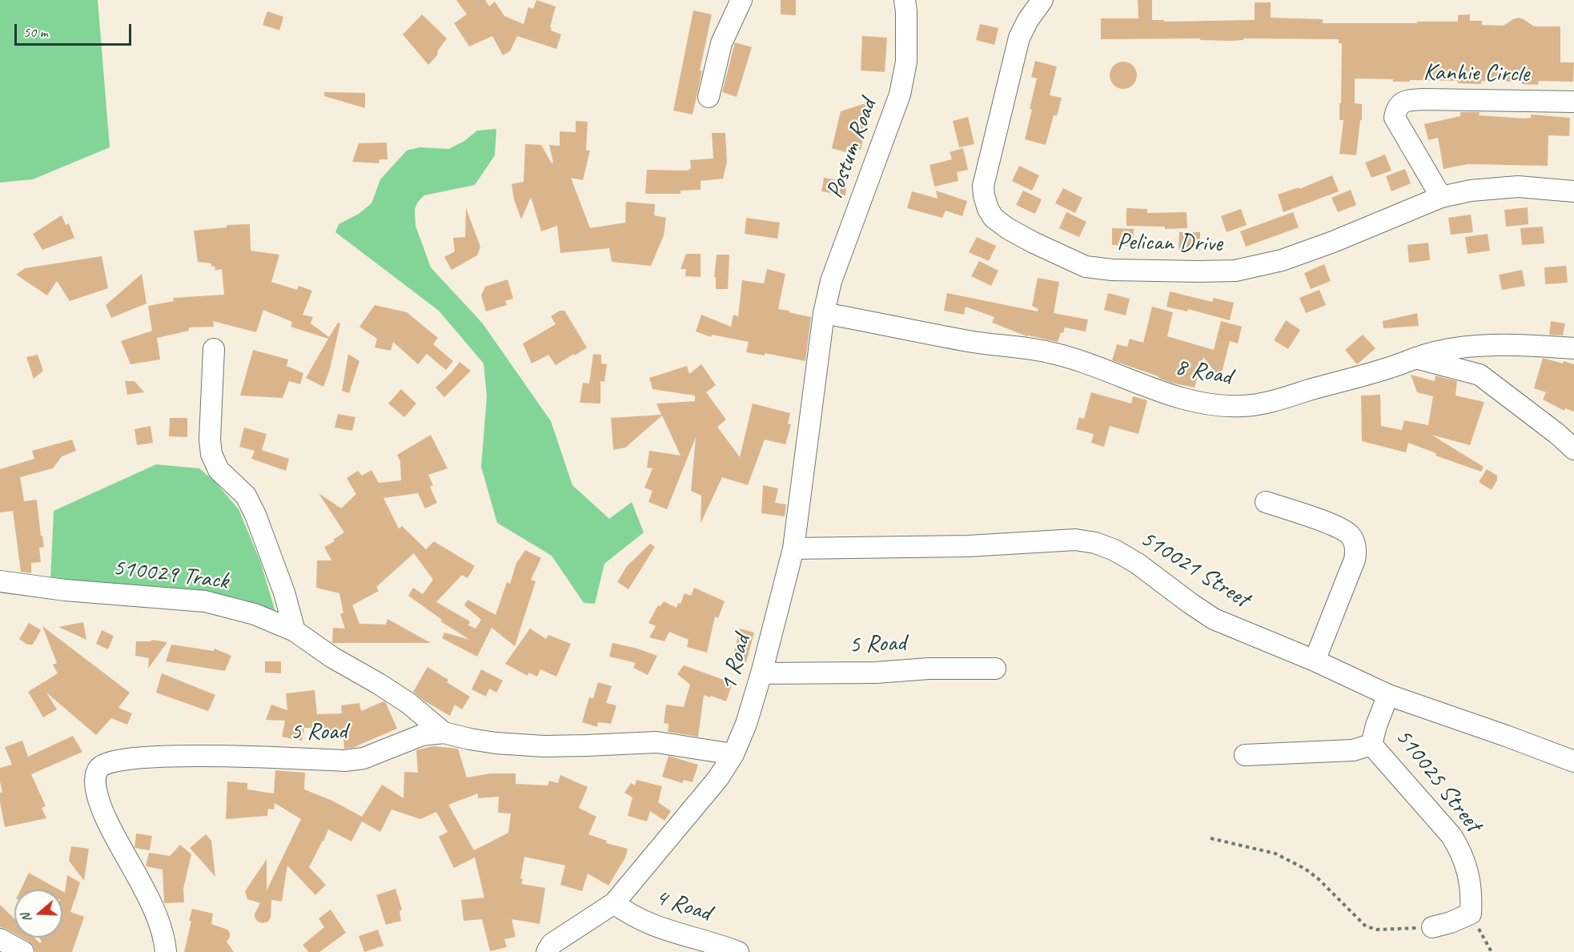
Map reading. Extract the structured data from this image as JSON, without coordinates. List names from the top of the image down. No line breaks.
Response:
{"streets":{"street":["Kanhie Circle","Postum Road","Pelican Drive","8 Road","510021 Street","510029 Track","5 Road","1 Road","510025 Street","4 Road"]},"crossings":[["Kanhie Circle","Pelican Drive"],["Postum Road","8 Road"],["Postum Road","1 Road"],["8 Road","1 Road"],["510021 Street","1 Road"],["510021 Street","510025 Street"],["510029 Track","5 Road"],["5 Road","1 Road"],["1 Road","4 Road"]],"scale_bar":"50 m","north":"left"}
